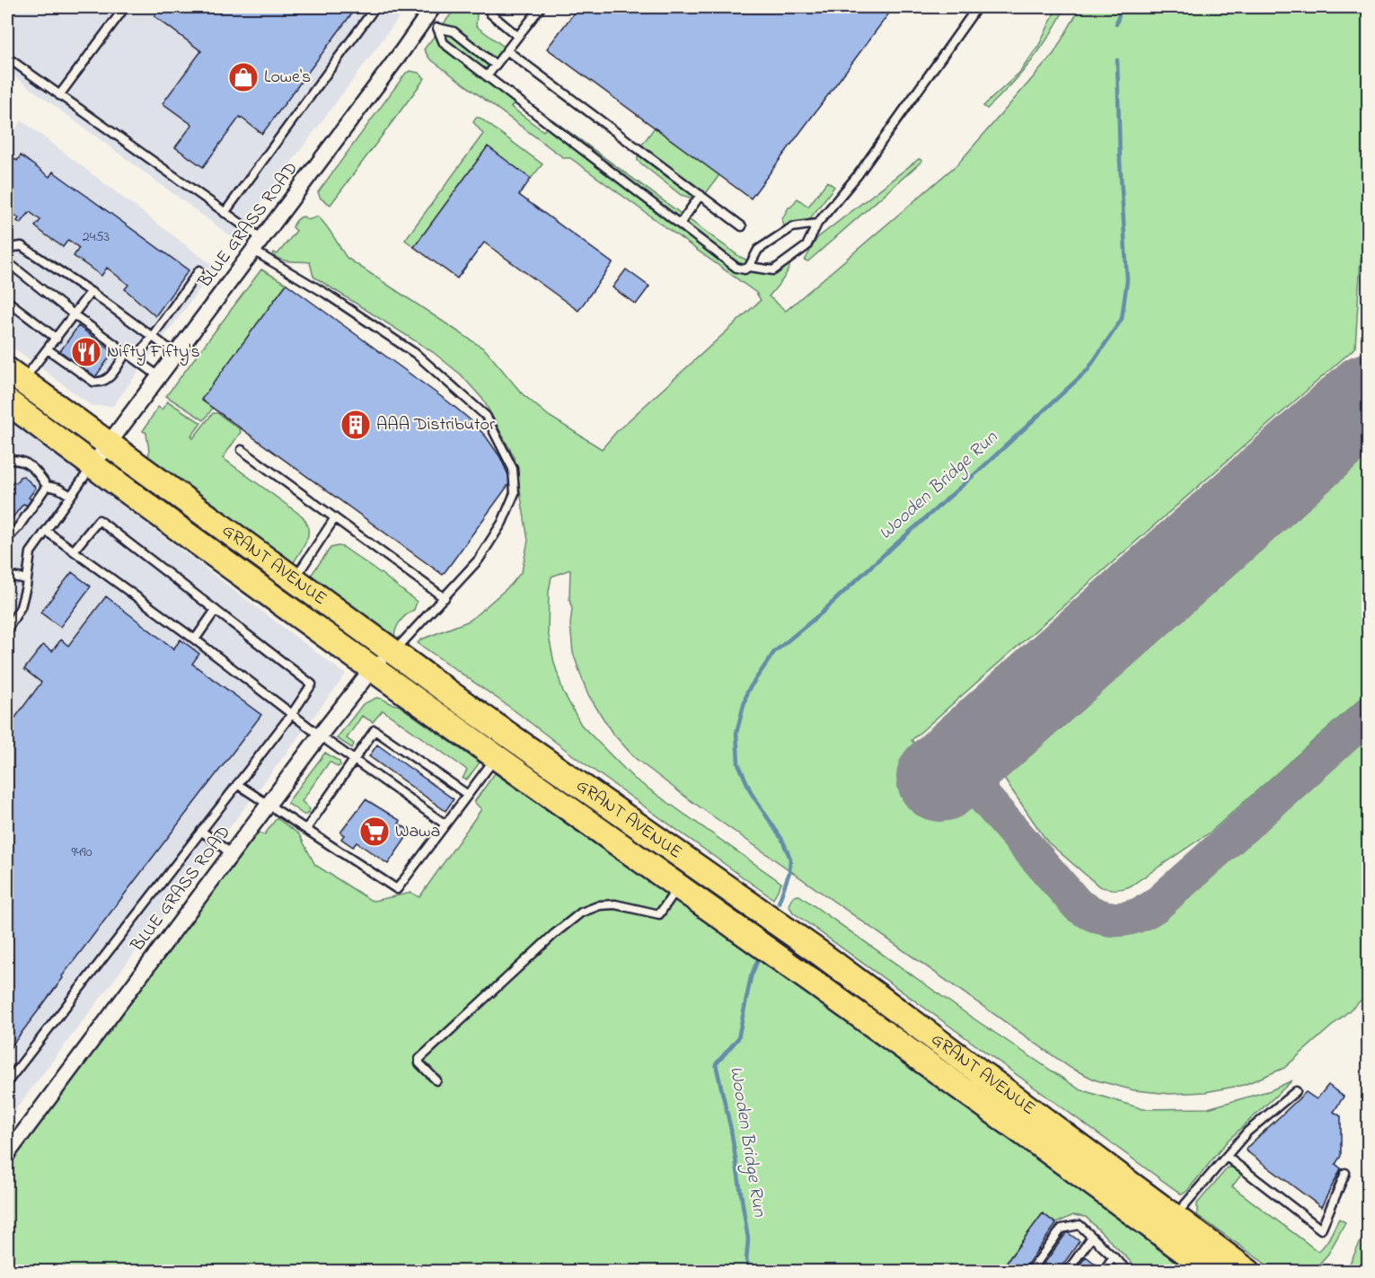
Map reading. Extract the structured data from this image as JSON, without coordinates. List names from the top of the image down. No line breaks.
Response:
{"streets":{"main road":["GRANT AVENUE"],"street":["BLUE GRASS ROAD"]},"crossings":[["BLUE GRASS ROAD","GRANT AVENUE"]],"water":["Wooden Bridge Run"],"places":{"shop":["Lowe's"],"restaurant":["Nifty Fifty's"],"building":["AAA Distributor"],"supermarket":["Wawa"]},"house_numbers":["2453","9490"]}
